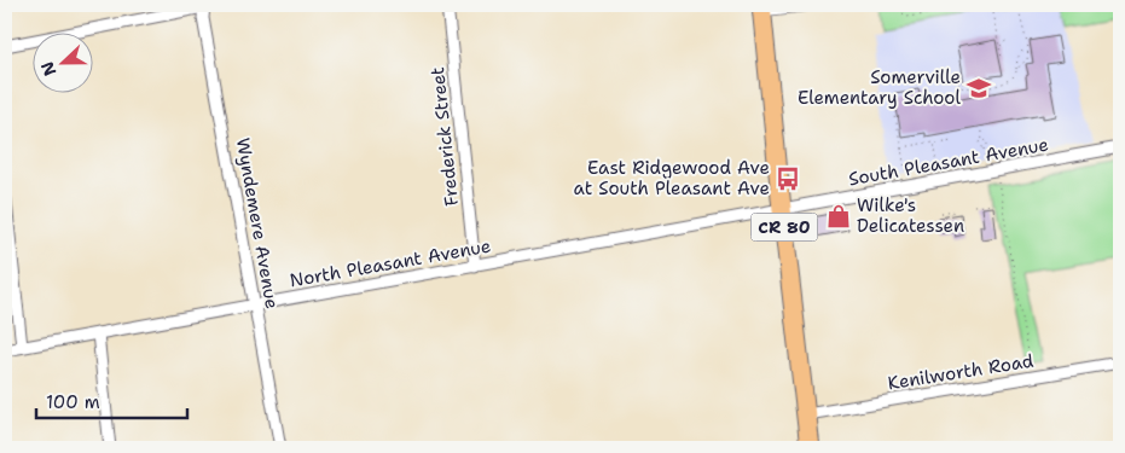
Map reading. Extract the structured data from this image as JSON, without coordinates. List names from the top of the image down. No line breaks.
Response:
{"streets":{"main road":["CR 80"],"street":["Frederick Street","South Pleasant Avenue","Wyndemere Avenue","North Pleasant Avenue","Kenilworth Road"]},"crossings":[["Frederick Street","North Pleasant Avenue"],["South Pleasant Avenue","CR 80"],["South Pleasant Avenue","North Pleasant Avenue"],["Wyndemere Avenue","North Pleasant Avenue"],["CR 80","North Pleasant Avenue"],["CR 80","Kenilworth Road"]],"places":{"school or university":["Somerville Elementary School"],"bus stop":["East Ridgewood Ave at South Pleasant Ave"],"shop":["Wilke's Delicatessen"]},"scale_bar":"100 m","north":"left"}
